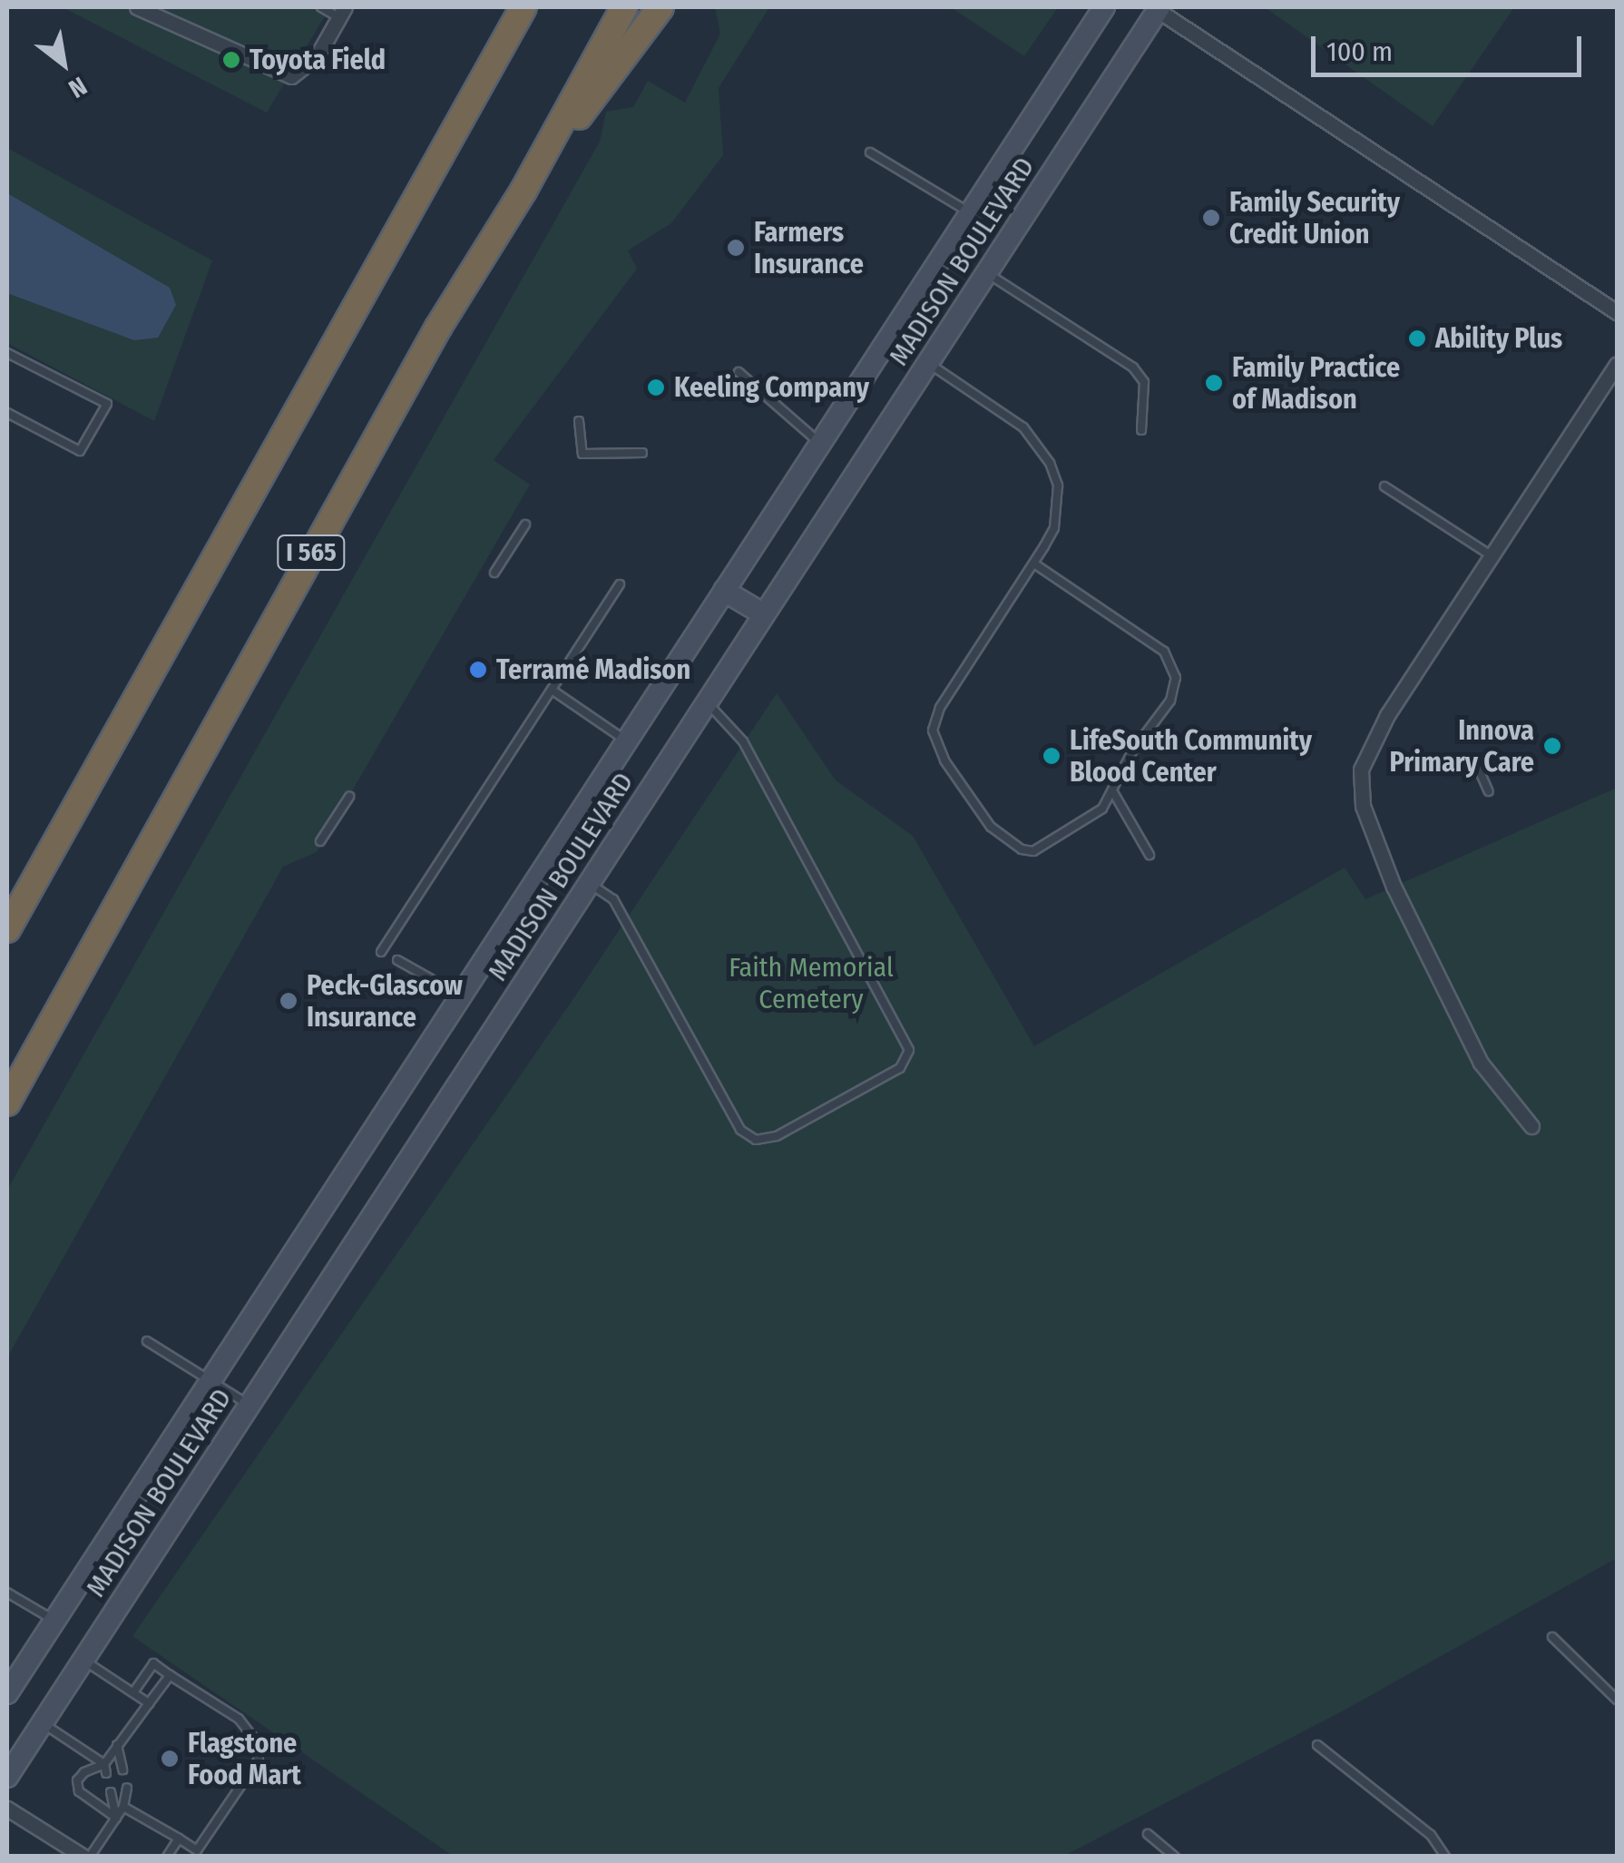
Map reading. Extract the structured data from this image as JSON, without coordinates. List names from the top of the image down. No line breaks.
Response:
{"streets":{"highway":["I 565"],"main road":["MADISON BOULEVARD"]},"parks":["Faith Memorial Cemetery"],"places":["Toyota Field","Family Security Credit Union","Farmers Insurance","Ability Plus","Family Practice of Madison","Keeling Company","Terramé Madison","Innova Primary Care","LifeSouth Community Blood Center","Peck-Glascow Insurance","Flagstone Food Mart"],"scale_bar":"100 m","north":"bottom right"}
